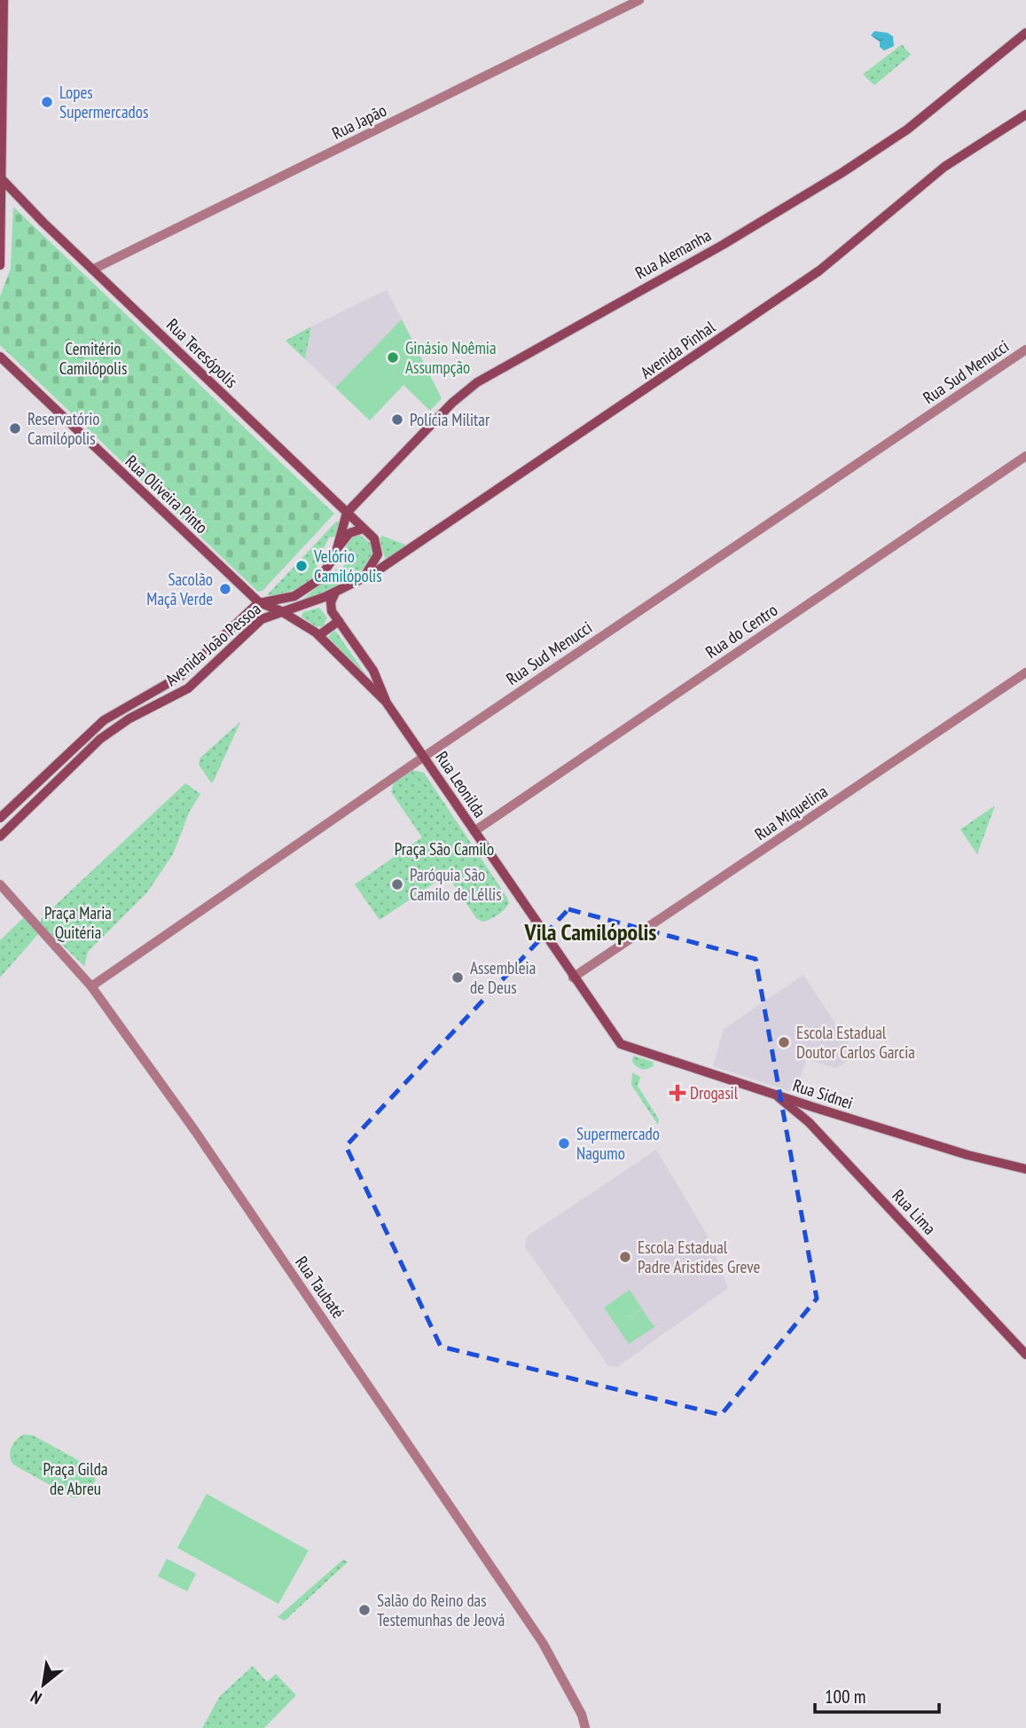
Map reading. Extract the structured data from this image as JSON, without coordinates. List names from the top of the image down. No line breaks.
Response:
{"streets":{"main road":["Rua Alemanha","Avenida Pinhal","Rua Teresópolis","Rua Oliveira Pinto","Avenida João Pessoa","Rua Leonilda","Rua Sidnei","Rua Lima"],"street":["Rua Japão","Rua Sud Menucci","Rua do Centro","Rua Miquelina","Rua Taubaté"]},"crossings":[["Rua Japão","Rua Teresópolis"],["Rua Alemanha","Rua Teresópolis"],["Avenida Pinhal","Rua Teresópolis"],["Avenida Pinhal","Avenida João Pessoa"],["Avenida Pinhal","Rua Leonilda"],["Rua Sud Menucci","Rua Leonilda"],["Rua Sud Menucci","Rua Taubaté"],["Rua Oliveira Pinto","Avenida João Pessoa"],["Rua do Centro","Rua Leonilda"],["Avenida João Pessoa","Rua Leonilda"],["Rua Leonilda","Rua Miquelina"],["Rua Leonilda","Rua Sidnei"],["Rua Sidnei","Rua Lima"]],"districts":["Vila Camilópolis"],"parks":["Cemitério Camilópolis","Praça São Camilo","Praça Maria Quitéria","Praça Gilda de Abreu"],"places":{"other":["Lopes Supermercados","Ginásio Noêmia Assumpção","Polícia Militar","Reservatório Camilópolis","Velório Camilópolis","Sacolão Maçã Verde","Paróquia São Camilo de Léllis","Assembleia de Deus","Escola Estadual Doutor Carlos Garcia","Supermercado Nagumo","Escola Estadual Padre Aristides Greve","Salão do Reino das Testemunhas de Jeová"],"health":["Drogasil"]},"scale_bar":"100 m","north":"bottom left"}
